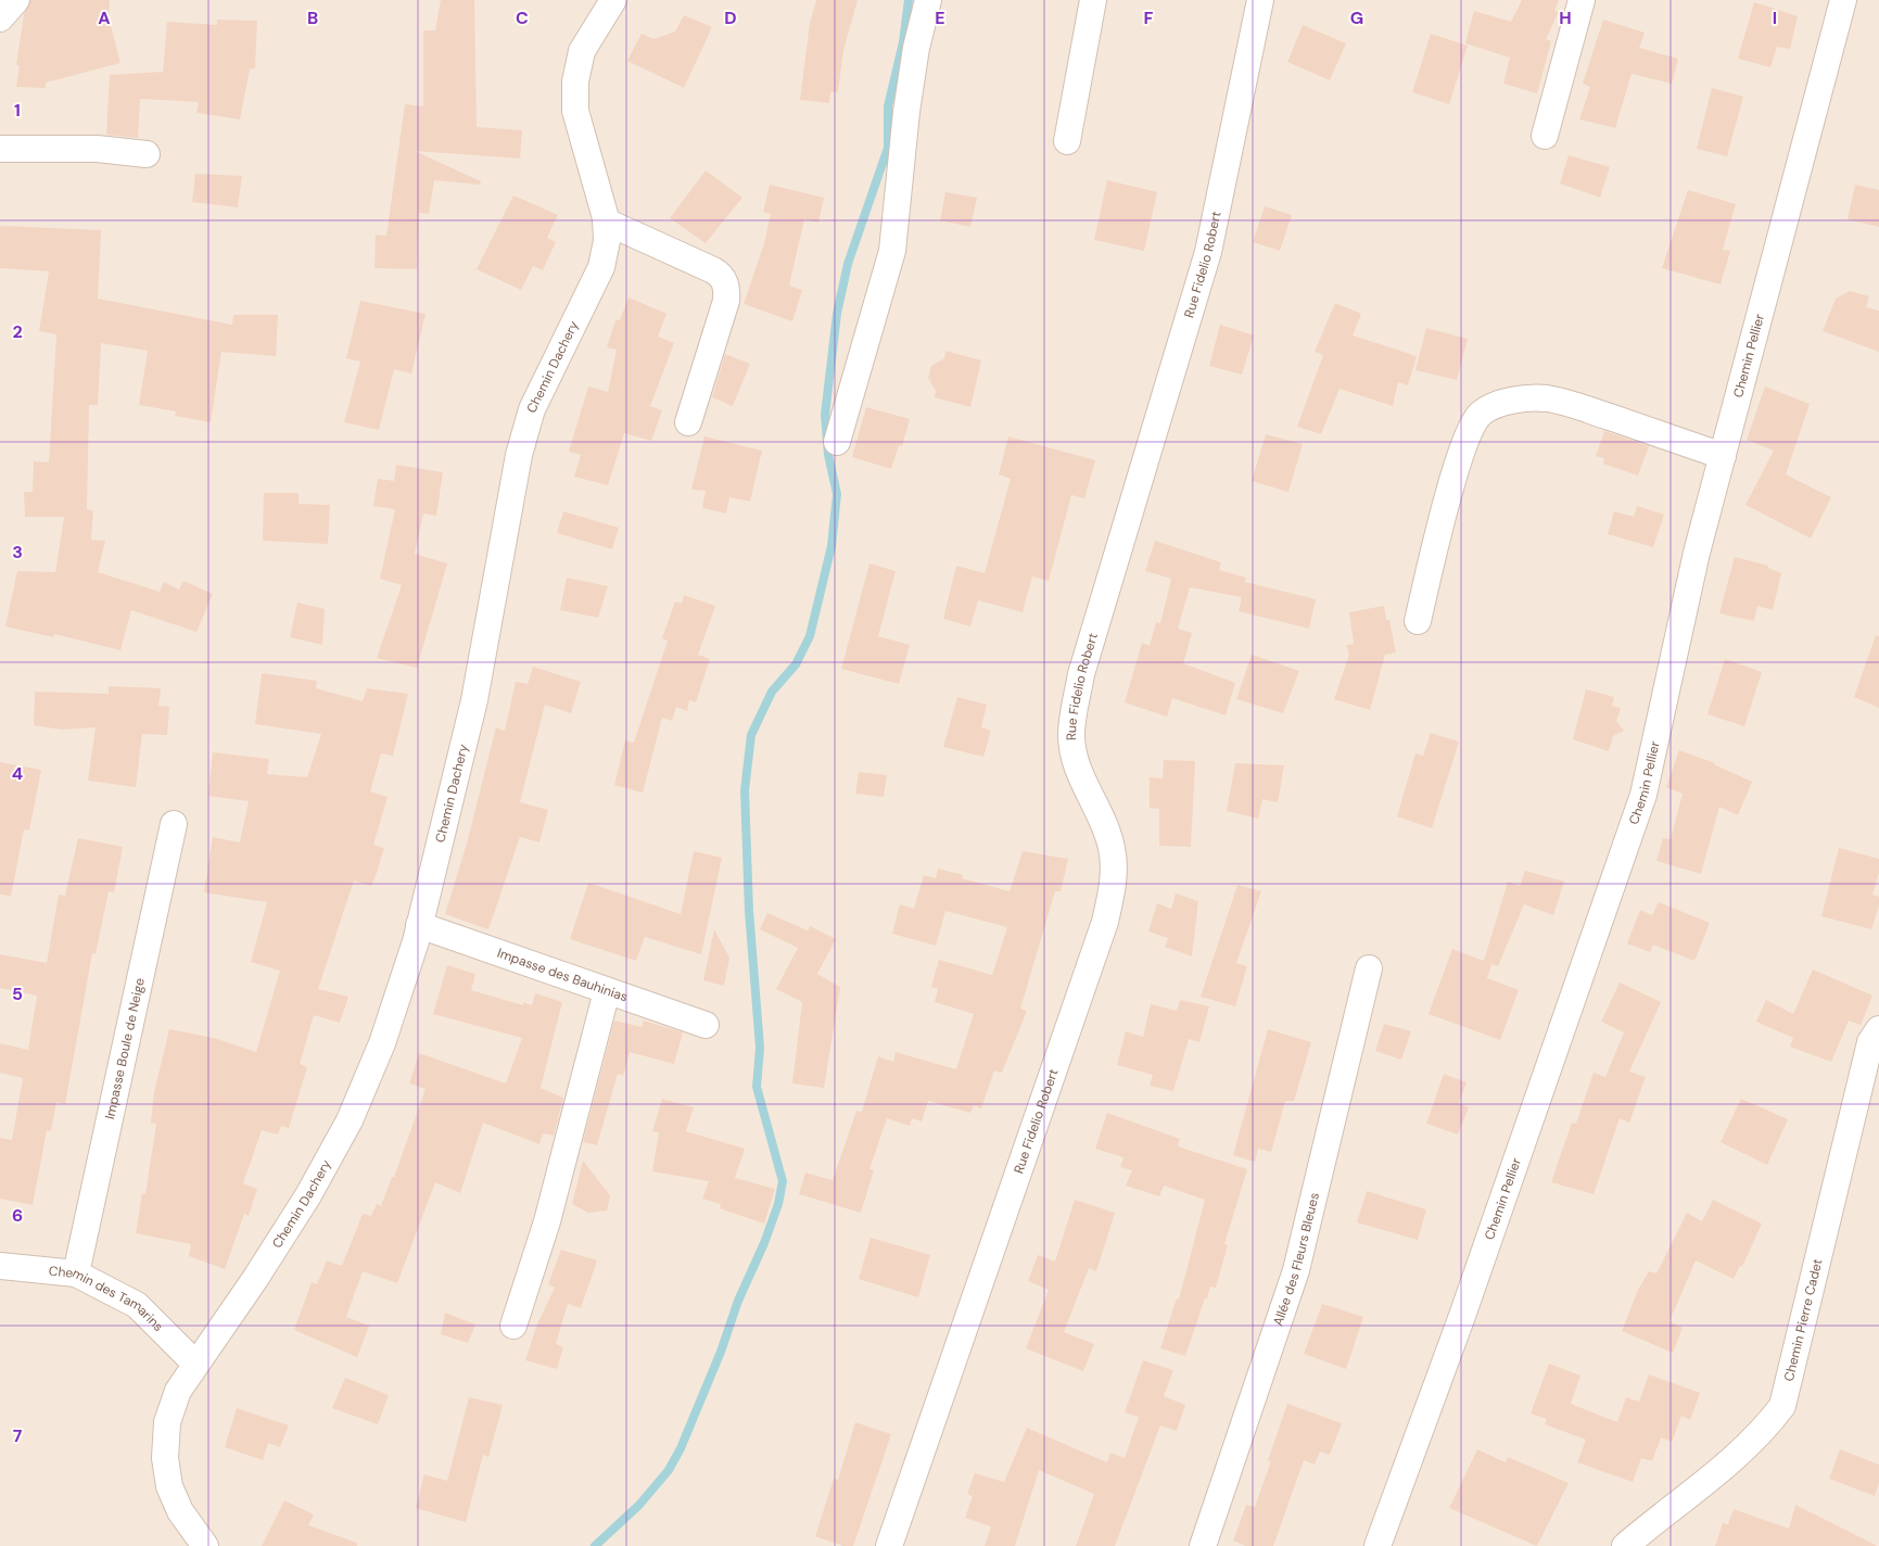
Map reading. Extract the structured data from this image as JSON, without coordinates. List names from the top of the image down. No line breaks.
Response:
{"streets":{"street":["Rue Fidelio Robert","Chemin Pellier","Chemin Dachery","Impasse des Bauhinias","Impasse Boule de Neige","Allée des Fleurs Bleues","Chemin des Tamarins","Chemin Pierre Cadet"]},"crossings":[["Chemin Dachery","Impasse des Bauhinias"],["Chemin Dachery","Chemin des Tamarins"],["Impasse Boule de Neige","Chemin des Tamarins"]],"grid":{"columns":["A","B","C","D","E","F","G","H","I"],"rows":["1","2","3","4","5","6","7"]}}
